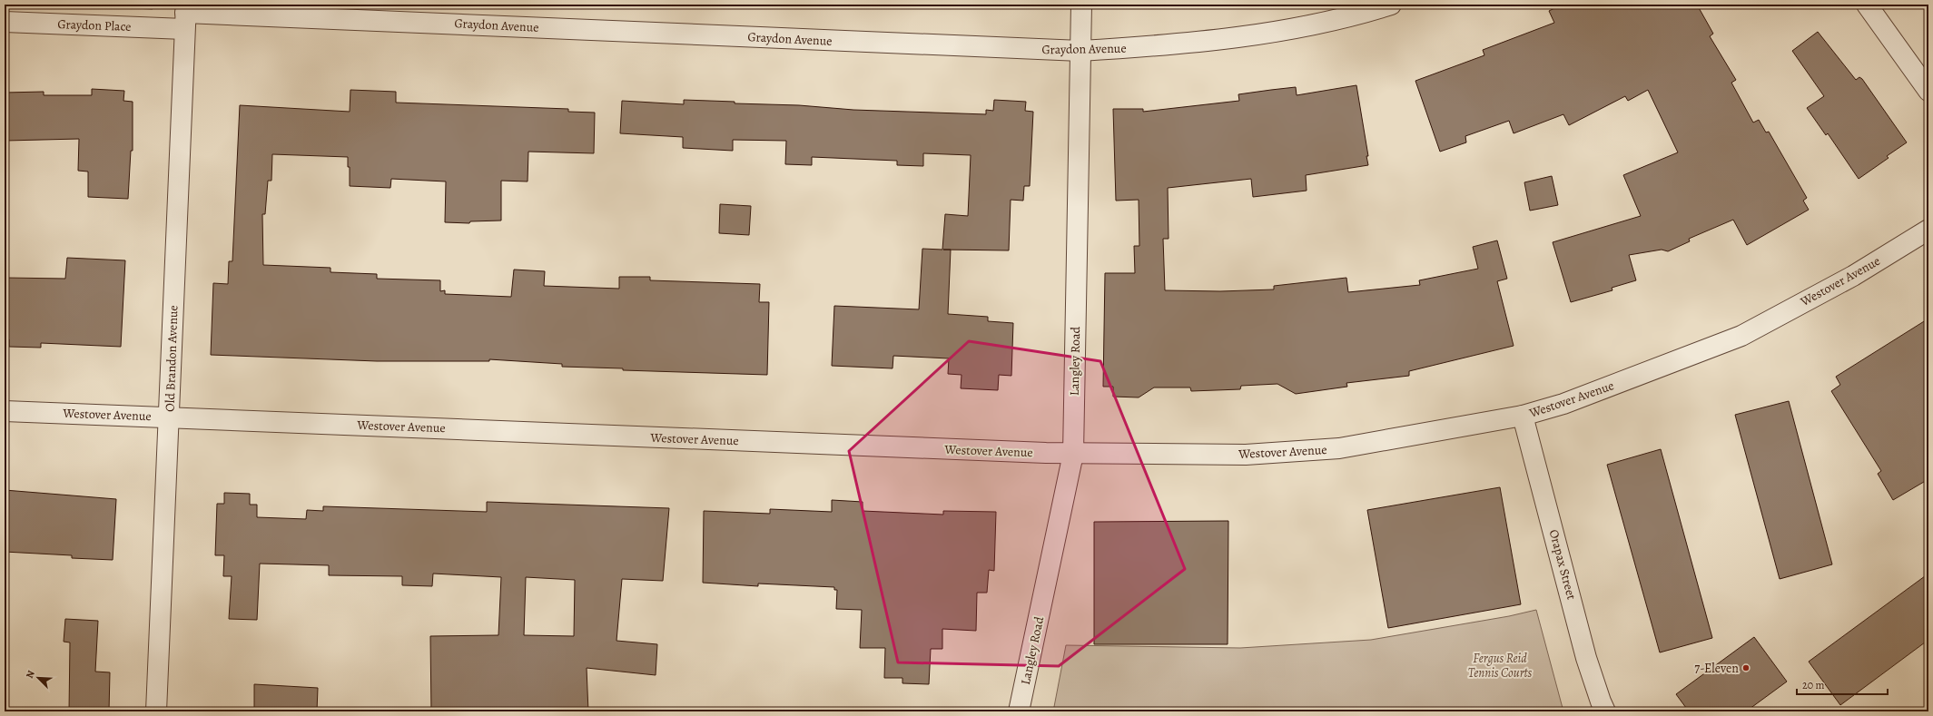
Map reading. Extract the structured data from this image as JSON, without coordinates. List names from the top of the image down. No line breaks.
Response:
{"streets":{"street":["Graydon Place","Graydon Avenue","Westover Avenue","Old Brandon Avenue","Langley Road","Orapax Street"]},"crossings":[["Graydon Place","Graydon Avenue"],["Graydon Place","Old Brandon Avenue"],["Graydon Avenue","Old Brandon Avenue"],["Graydon Avenue","Langley Road"],["Westover Avenue","Old Brandon Avenue"],["Westover Avenue","Langley Road"],["Westover Avenue","Orapax Street"]],"parks":["Fergus Reid Tennis Courts"],"places":["7-Eleven"],"scale_bar":"20 m","north":"top left"}
